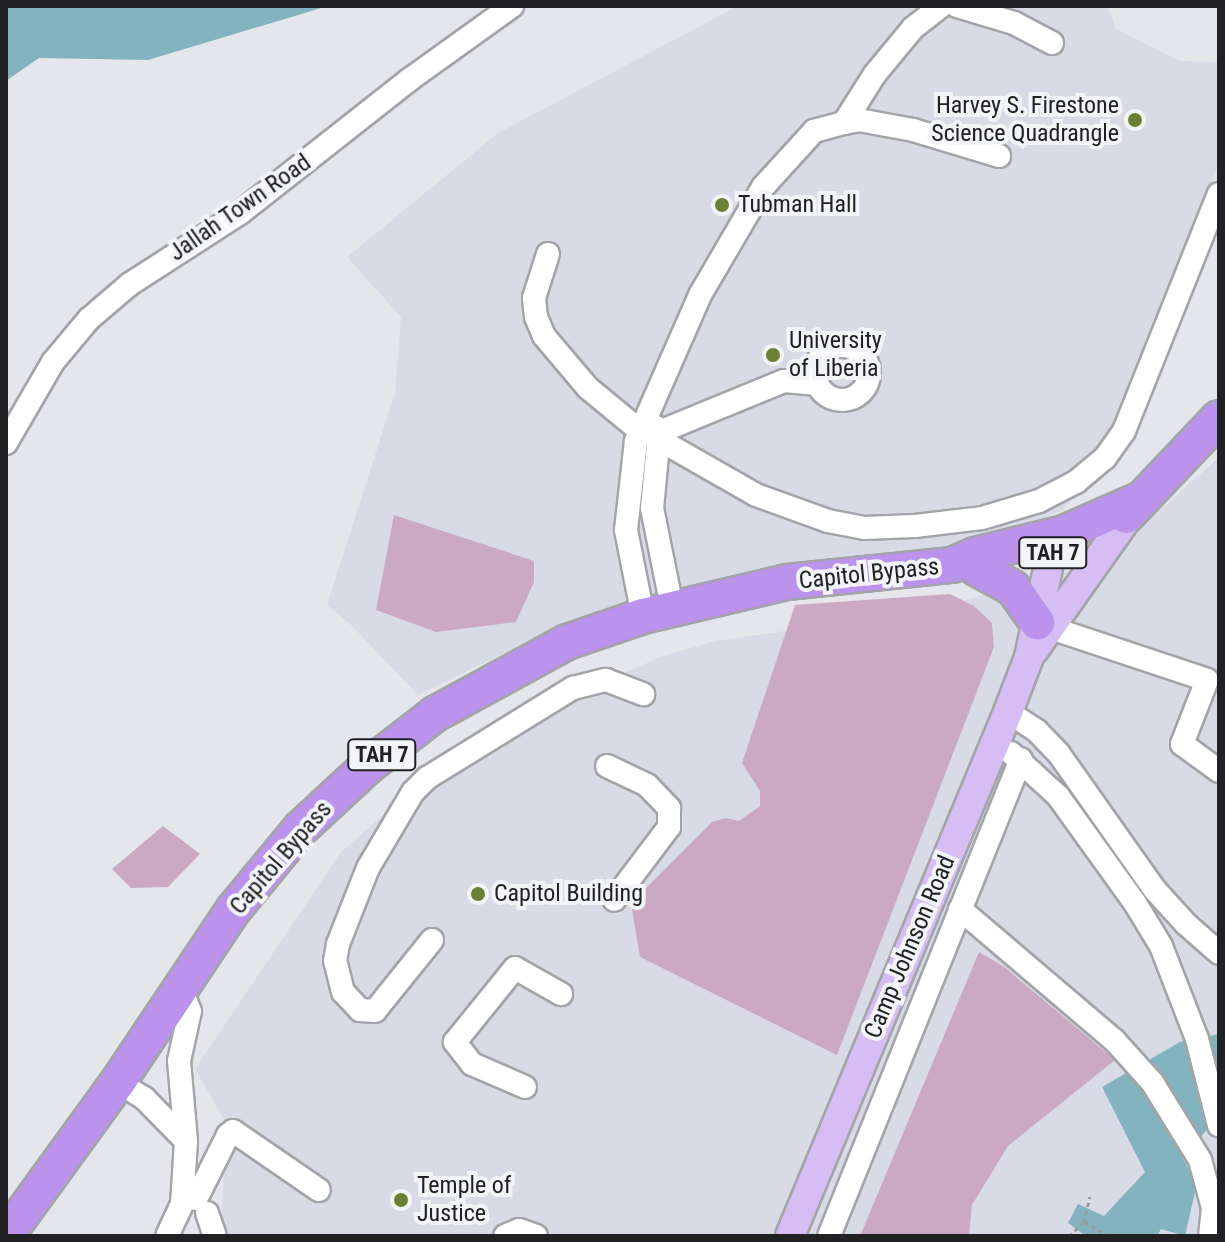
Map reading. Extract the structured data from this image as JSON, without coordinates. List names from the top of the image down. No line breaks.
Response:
{"streets":{"highway":["TAH 7","Capitol Bypass"],"main road":["Camp Johnson Road"],"street":["Jallah Town Road"]},"crossings":[["TAH 7","Capitol Bypass"],["TAH 7","Camp Johnson Road"],["Capitol Bypass","Camp Johnson Road"]],"places":["Harvey S. Firestone Science Quadrangle","Tubman Hall","University of Liberia","Capitol Building","Temple of Justice"]}
